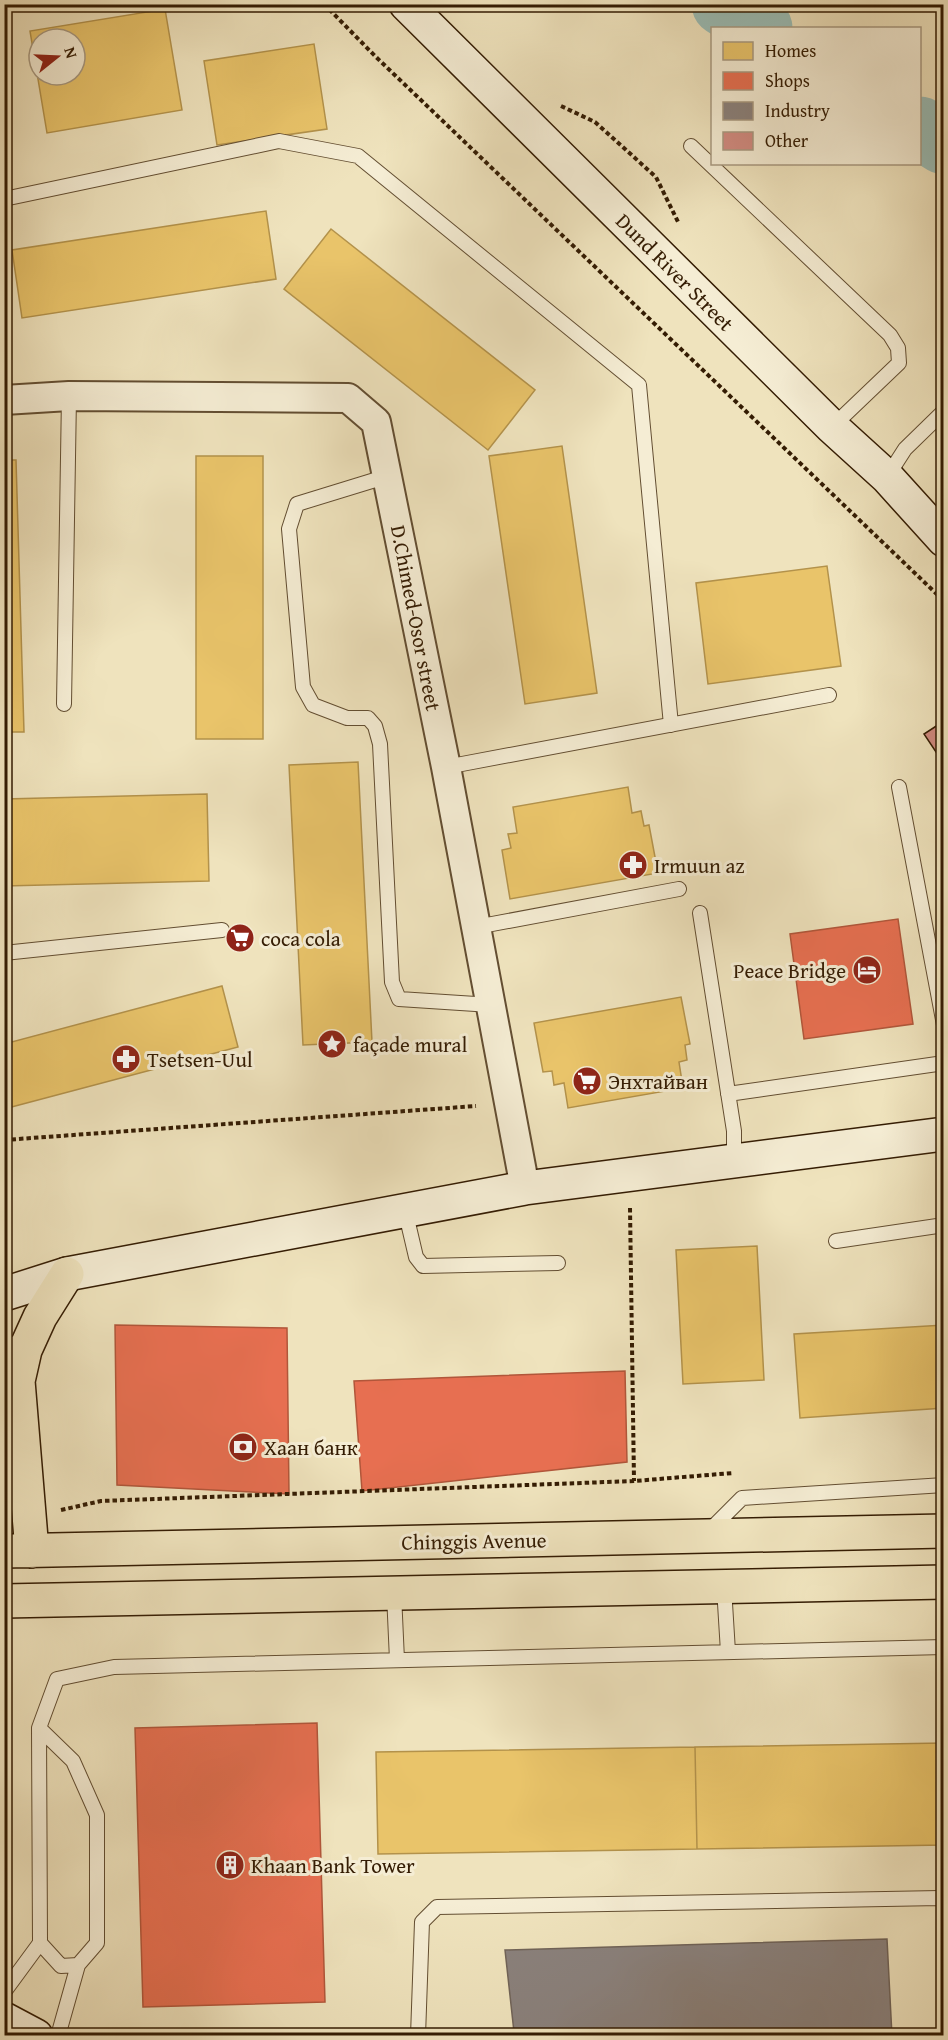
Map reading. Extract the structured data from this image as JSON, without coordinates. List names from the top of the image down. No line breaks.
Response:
{"streets":{"highway":["Chinggis Avenue"],"main road":["Dund River Street"],"street":["D.Chimed-Osor street"]},"places":{"pharmacy":["Irmuun az","Tsetsen-Uul"],"supermarket":["coca cola","Энхтайван"],"hotel":["Peace Bridge"],"place":["façade mural"],"bank":["Хаан банк"],"building":["Khaan Bank Tower"]},"legend":["Homes","Shops","Industry","Other"],"north":"right"}
